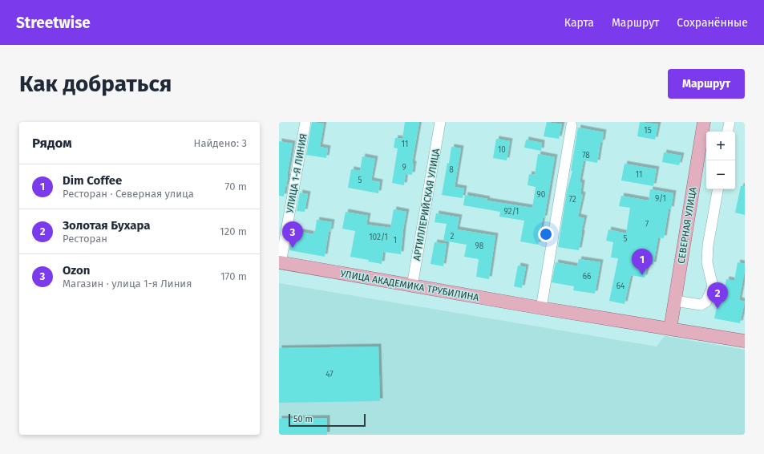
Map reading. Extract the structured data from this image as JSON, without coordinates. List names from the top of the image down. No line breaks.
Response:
{"streets":{"main road":["СЕВЕРНАЯ УЛИЦА","УЛИЦА АКАДЕМИКА ТРУБИЛИНА"],"street":["УЛИЦА 1-Я ЛИНИЯ","АРТИЛЛЕРИЙСКАЯ УЛИЦА"]},"crossings":[["УЛИЦА 1-Я ЛИНИЯ","УЛИЦА АКАДЕМИКА ТРУБИЛИНА"],["АРТИЛЛЕРИЙСКАЯ УЛИЦА","УЛИЦА АКАДЕМИКА ТРУБИЛИНА"],["СЕВЕРНАЯ УЛИЦА","УЛИЦА АКАДЕМИКА ТРУБИЛИНА"]],"house_numbers":["15","11","10","78","9","8","11","5","90","9/1","72","92/1","7","2","102/1","5","1","98","66","64","47"],"scale_bar":"50 m","page":{"header":"Streetwise","nav":["Карта","Маршрут","Сохранённые"],"buttons":"Маршрут","title":"Как добраться","heading":["Рядом","Найдено: 3"],"map_buttons":["+","−"],"list":[{"mark":"1","name":"Dim Coffee","note":"Ресторан · Северная улица","value":"70 m"},{"mark":"2","name":"Золотая Бухара","note":"Ресторан","value":"120 m"},{"mark":"3","name":"Ozon","note":"Магазин · улица 1-я Линия","value":"170 m"}],"pins":["3","1","2"],"scale":"50 m"}}
